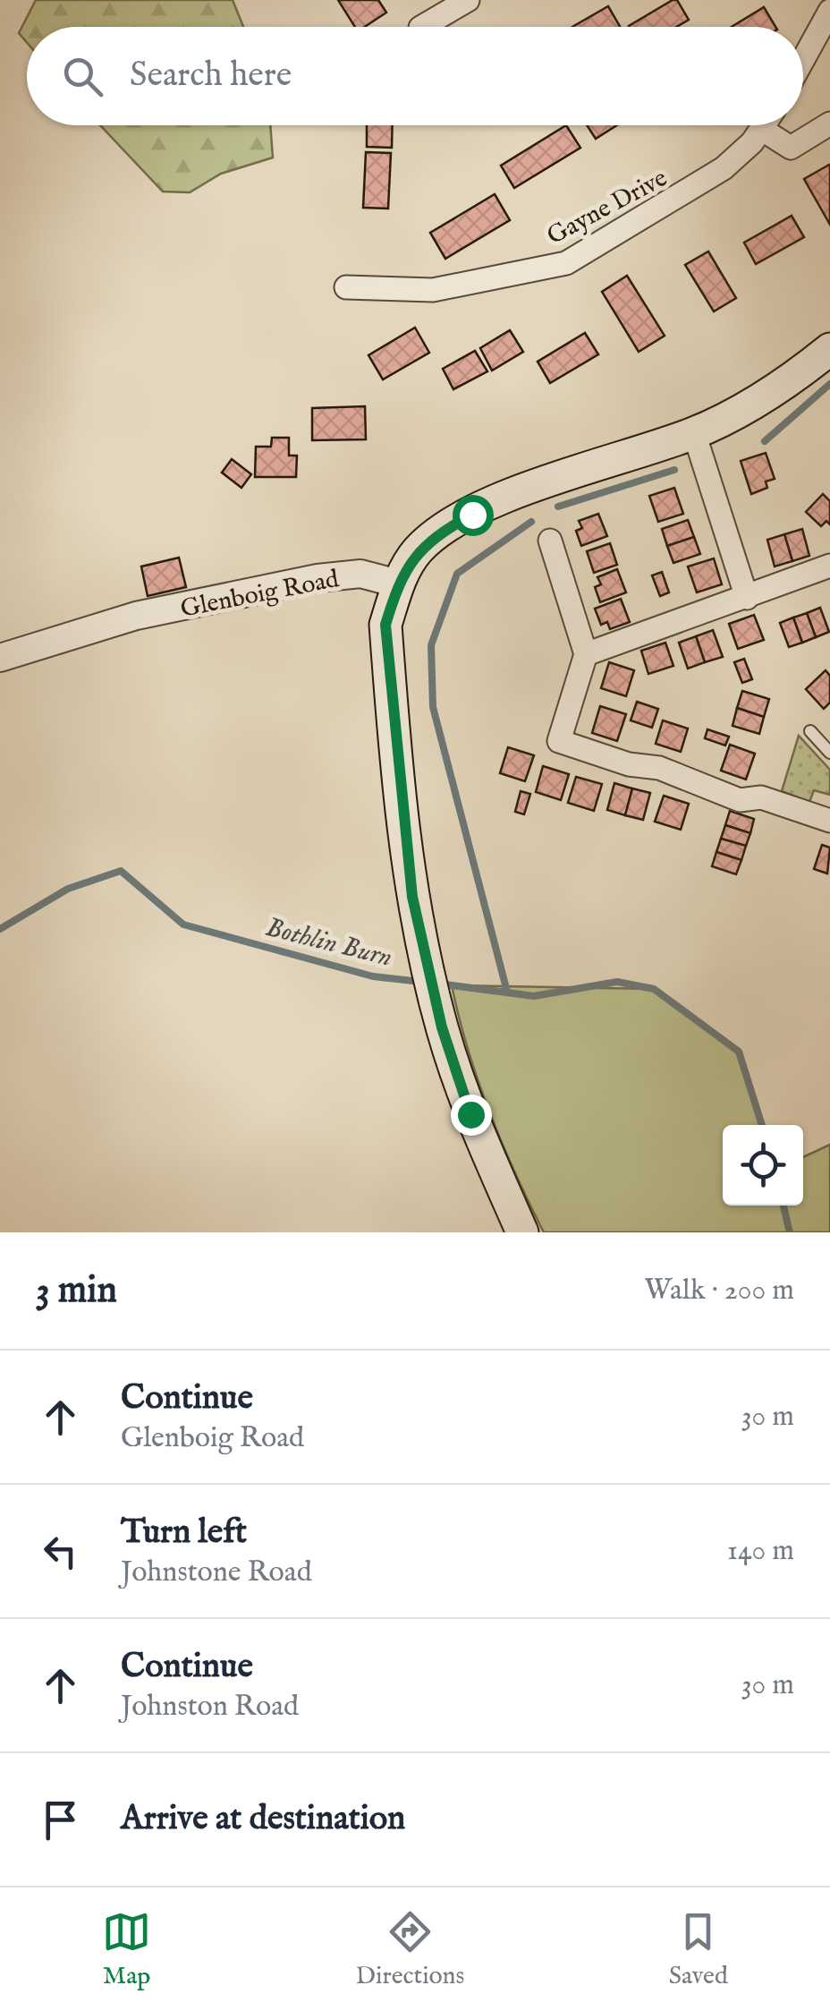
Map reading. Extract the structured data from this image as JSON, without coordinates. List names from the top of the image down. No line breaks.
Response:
{"streets":{"street":["Gayne Drive","Glenboig Road"]},"water":["Bothlin Burn"],"page":{"search":"Search here","heading":["3 min","Walk · 200 m"],"list":[["Continue","Glenboig Road","30 m"],["Turn left","Johnstone Road","140 m"],["Continue","Johnston Road","30 m"],"Arrive at destination"],"nav":["Map","Directions","Saved"]}}
